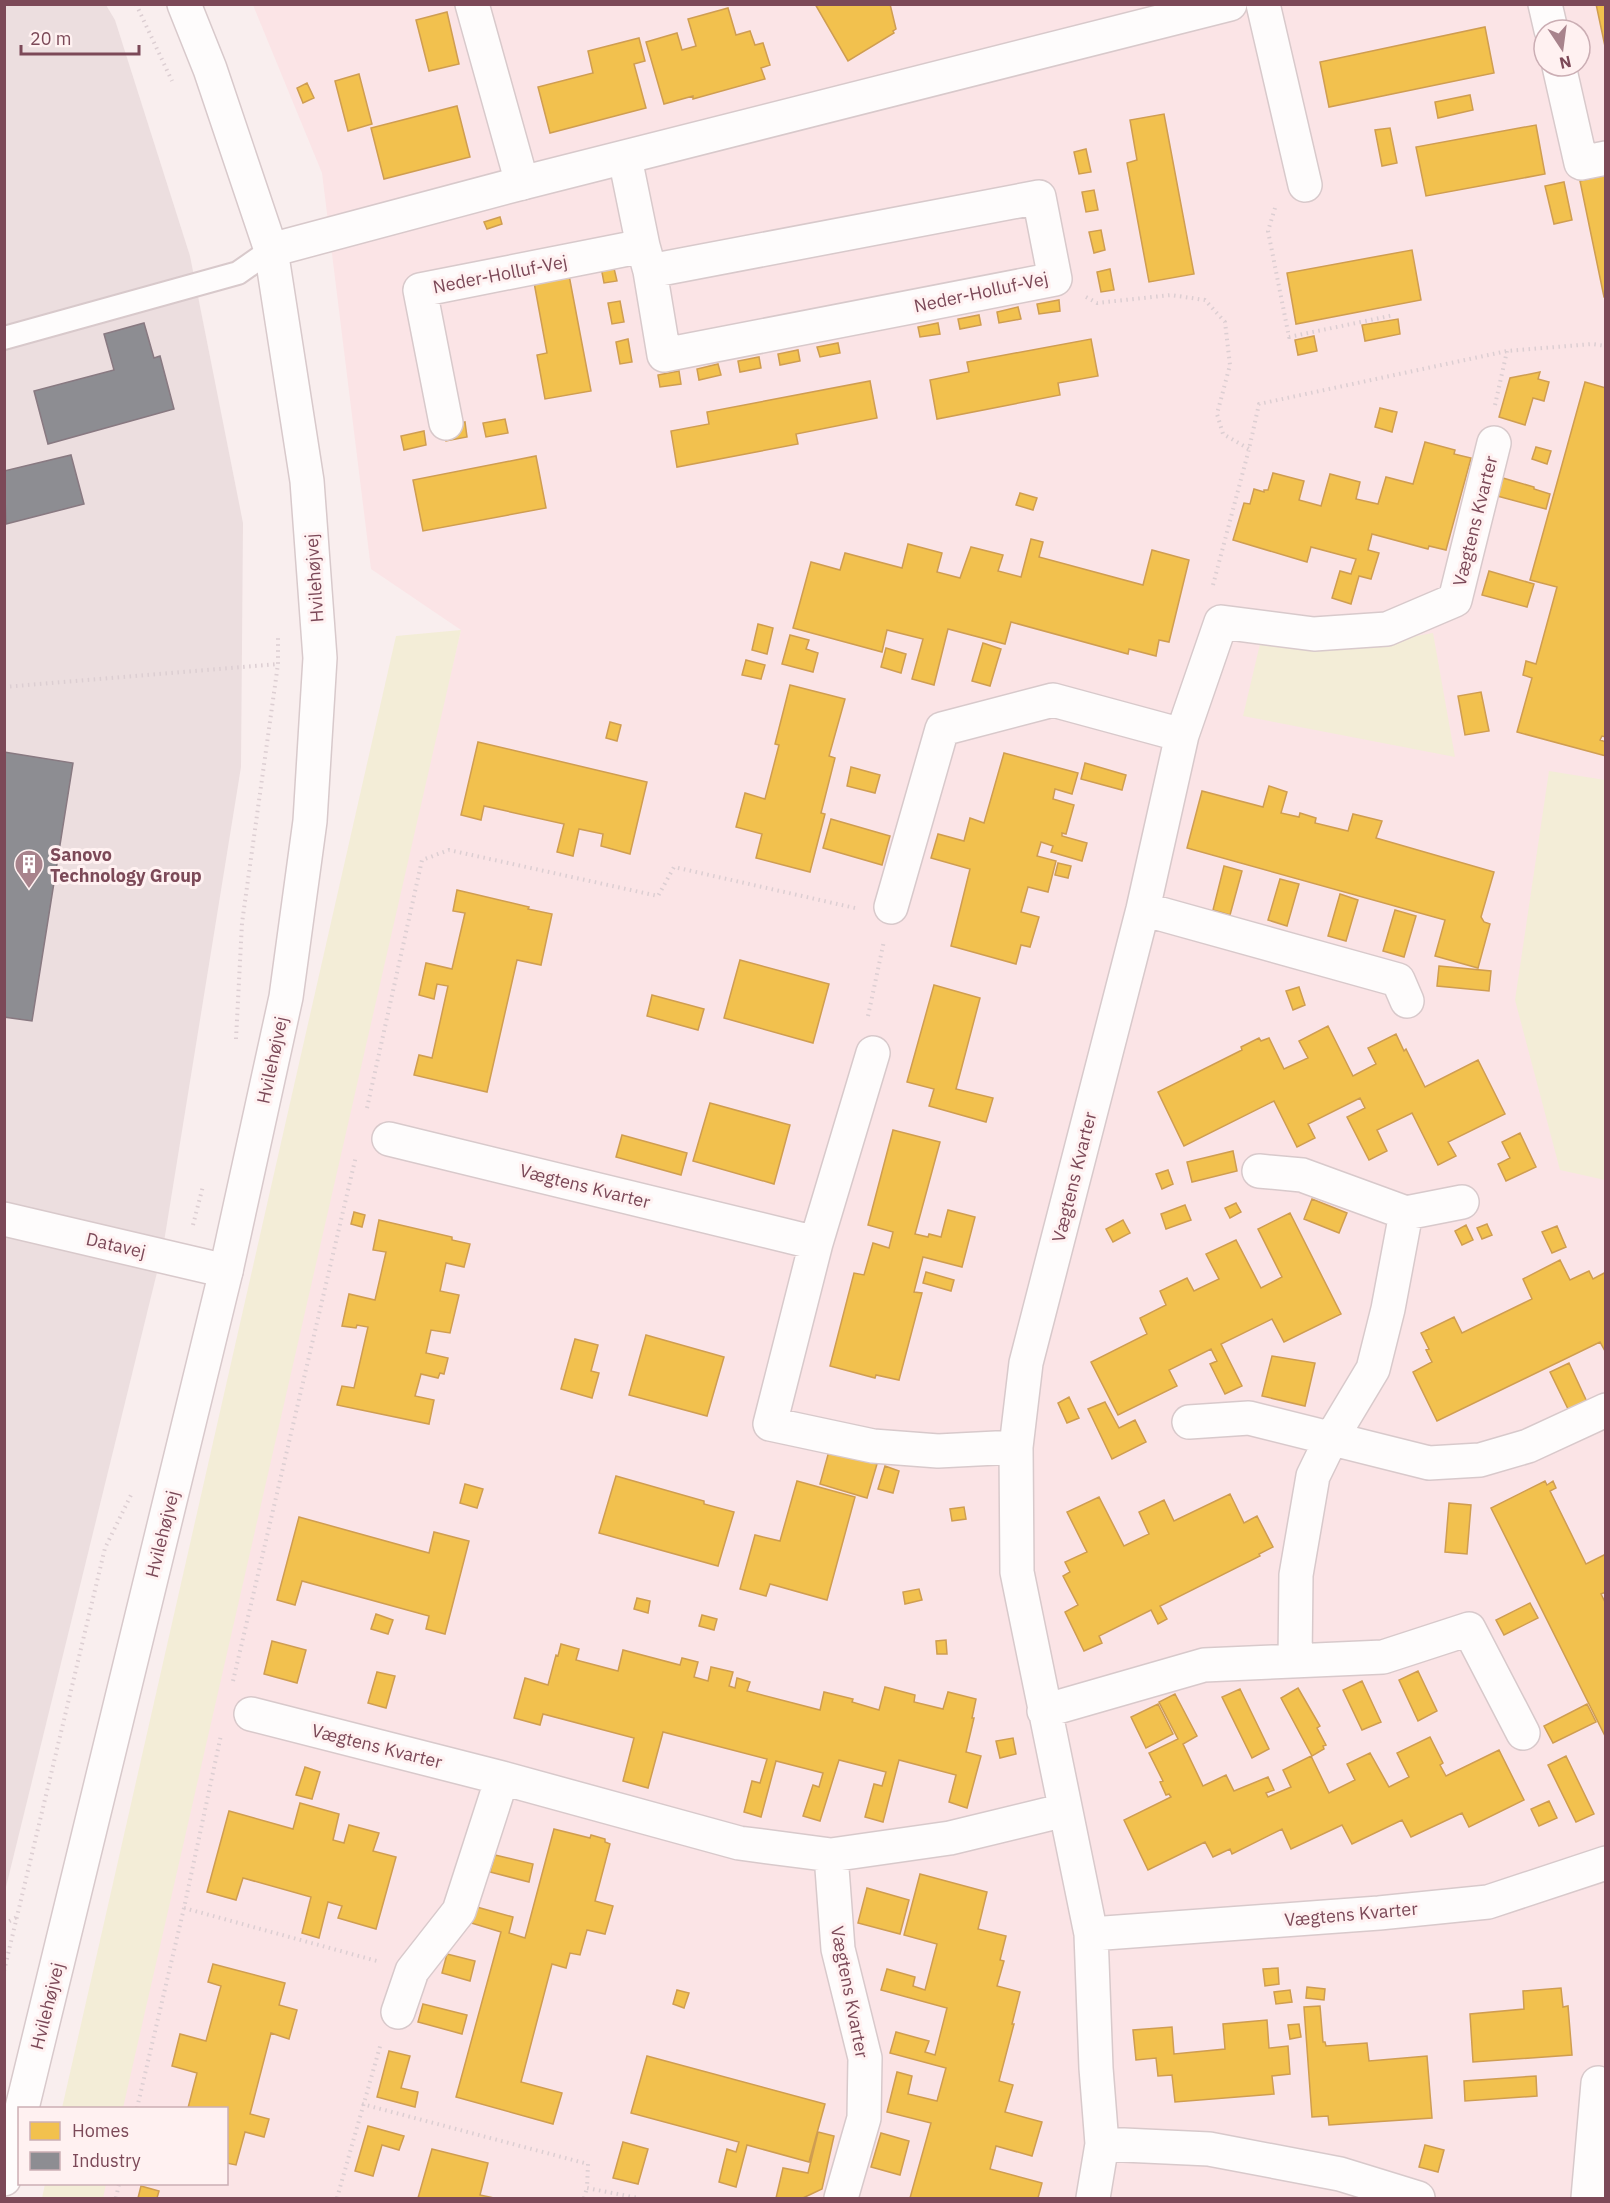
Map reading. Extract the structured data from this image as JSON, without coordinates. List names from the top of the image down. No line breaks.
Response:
{"streets":{"street":["Neder-Holluf-Vej","Vægtens Kvarter","Hvilehøjvej","Datavej"]},"crossings":[["Hvilehøjvej","Datavej"]],"places":{"building":["Sanovo Technology Group"]},"legend":["Homes","Industry"],"scale_bar":"20 m","north":"bottom"}
